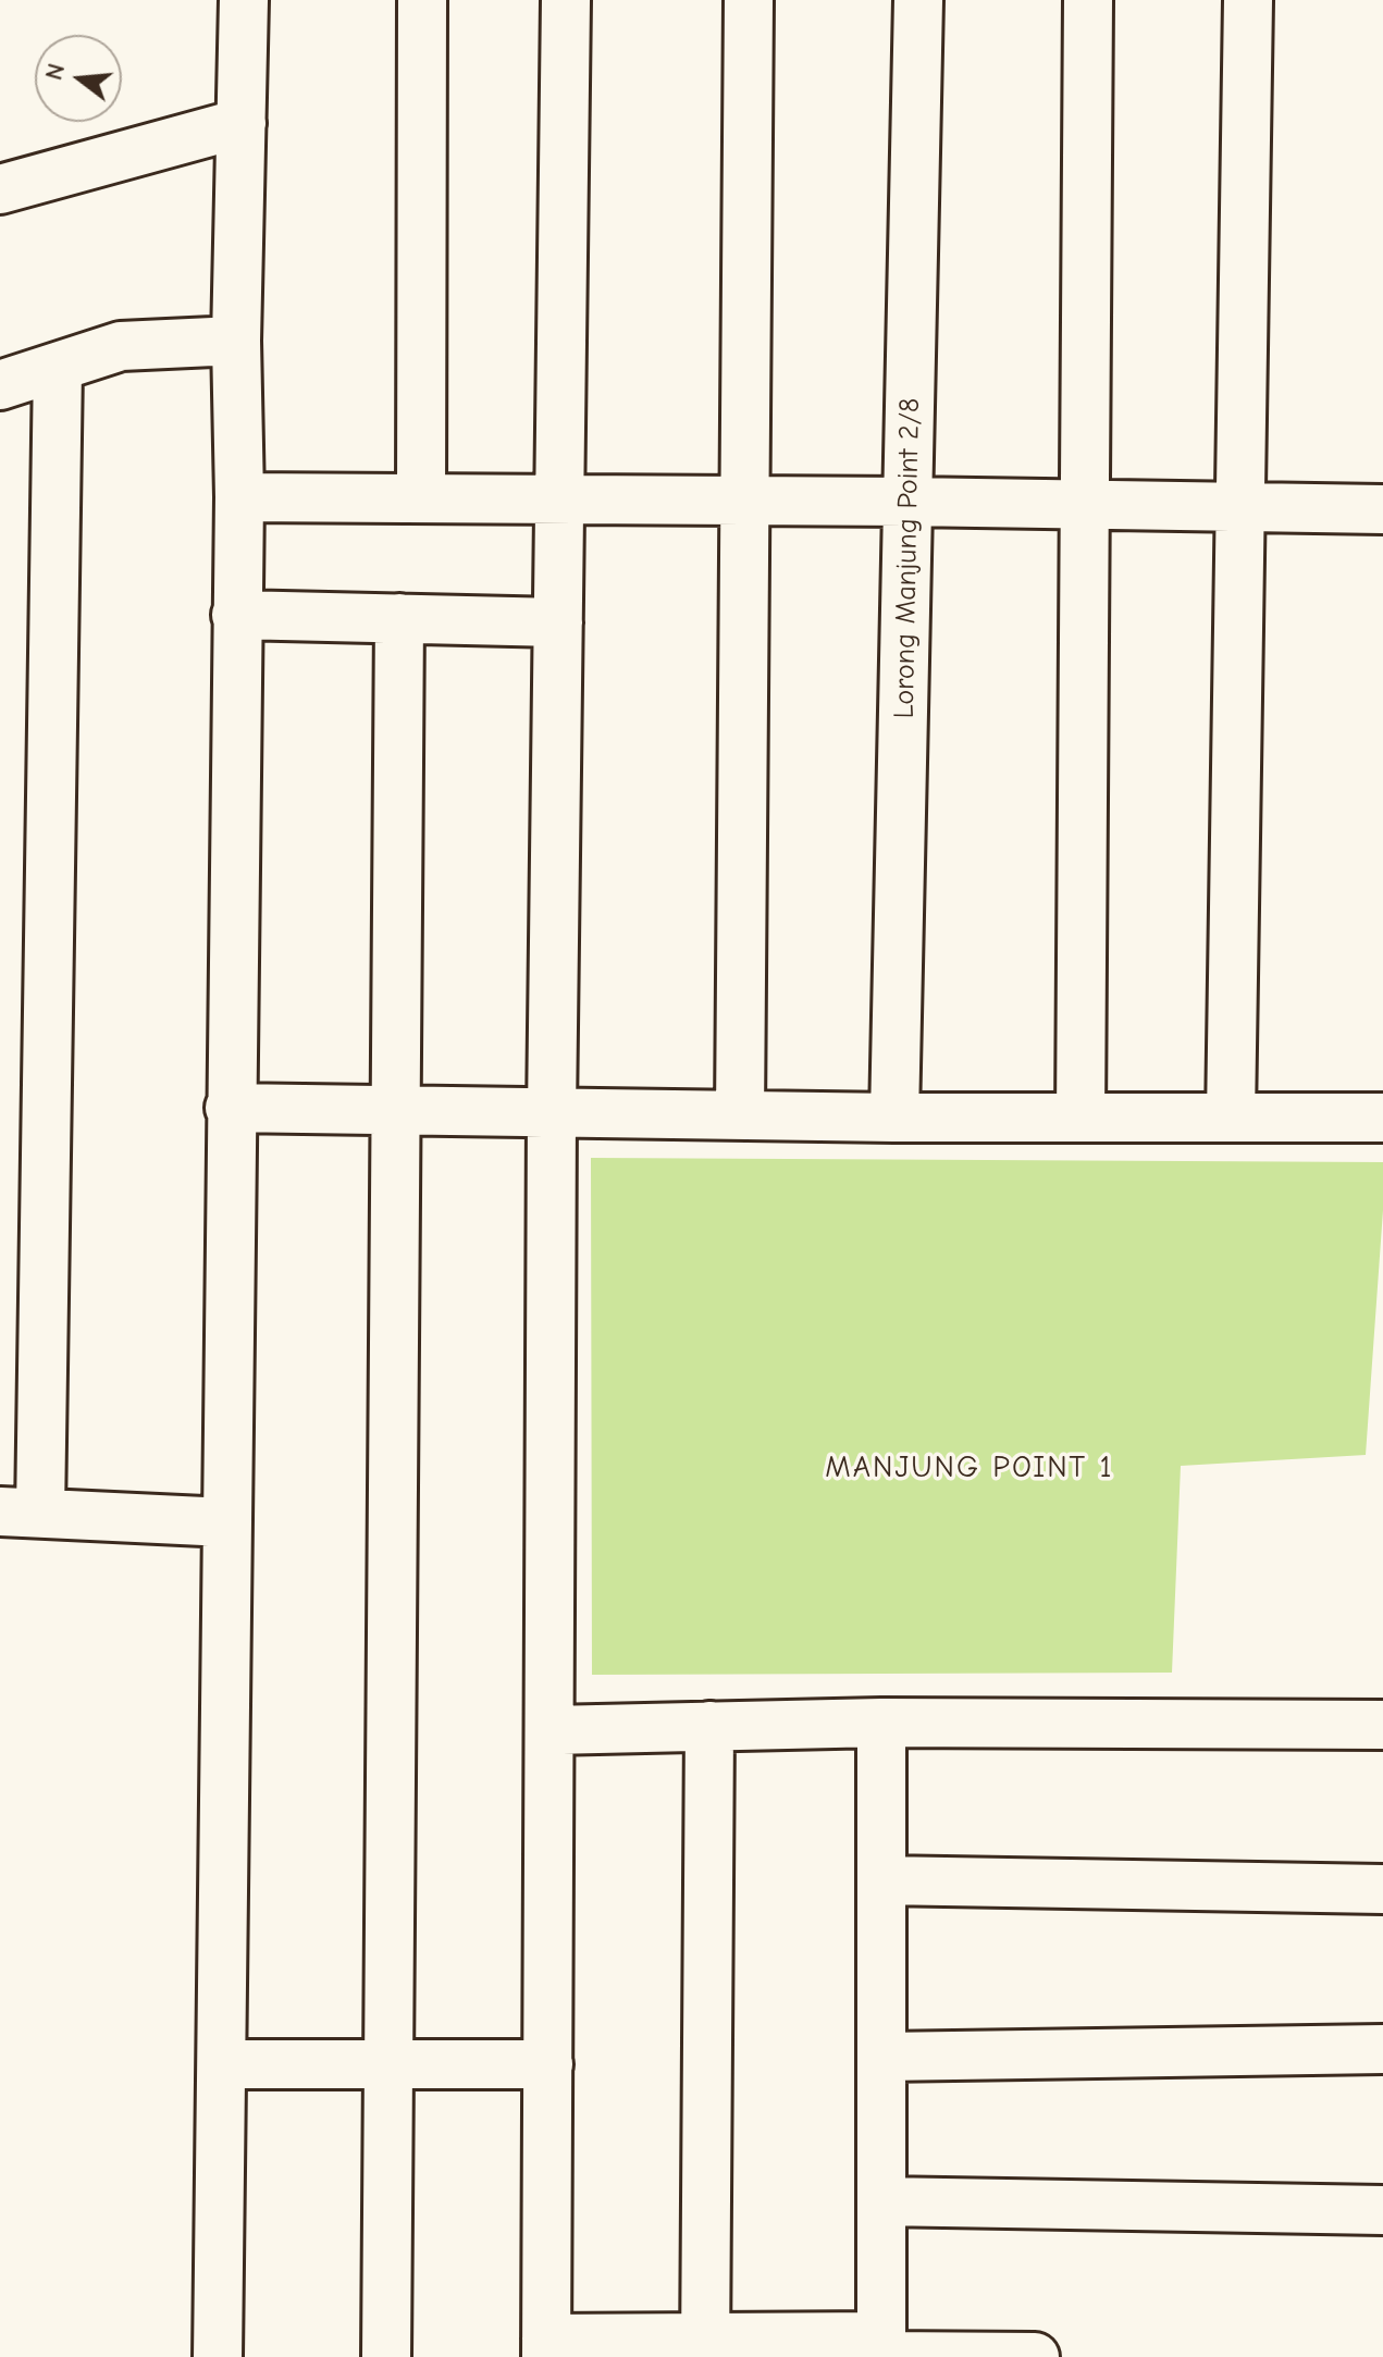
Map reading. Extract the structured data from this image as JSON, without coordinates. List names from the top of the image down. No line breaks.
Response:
{"streets":{"street":["Lorong Manjung Point 2/8"]},"districts":["MANJUNG POINT 1"],"north":"left"}
